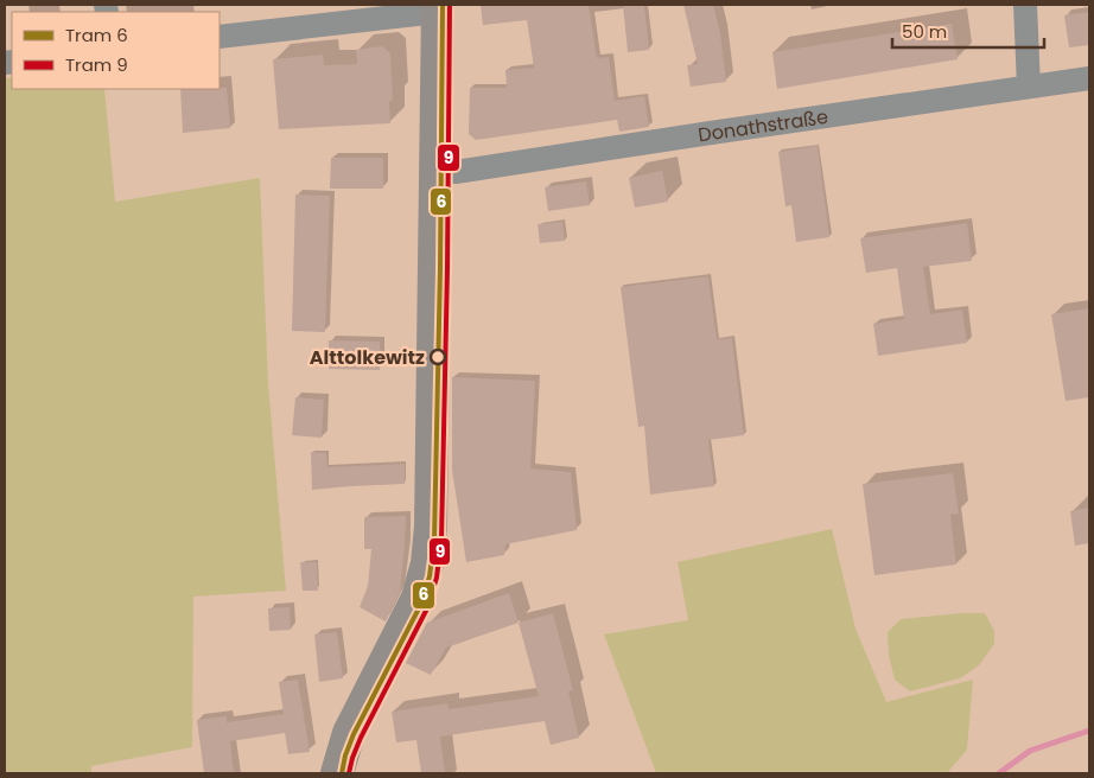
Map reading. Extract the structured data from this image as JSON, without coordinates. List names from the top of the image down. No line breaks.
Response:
{"streets":{"street":["Donathstraße"]},"places":["Alttolkewitz"],"lines":["tram line 6","tram line 9"],"legend":["Tram 6","Tram 9"],"scale_bar":"50 m"}
